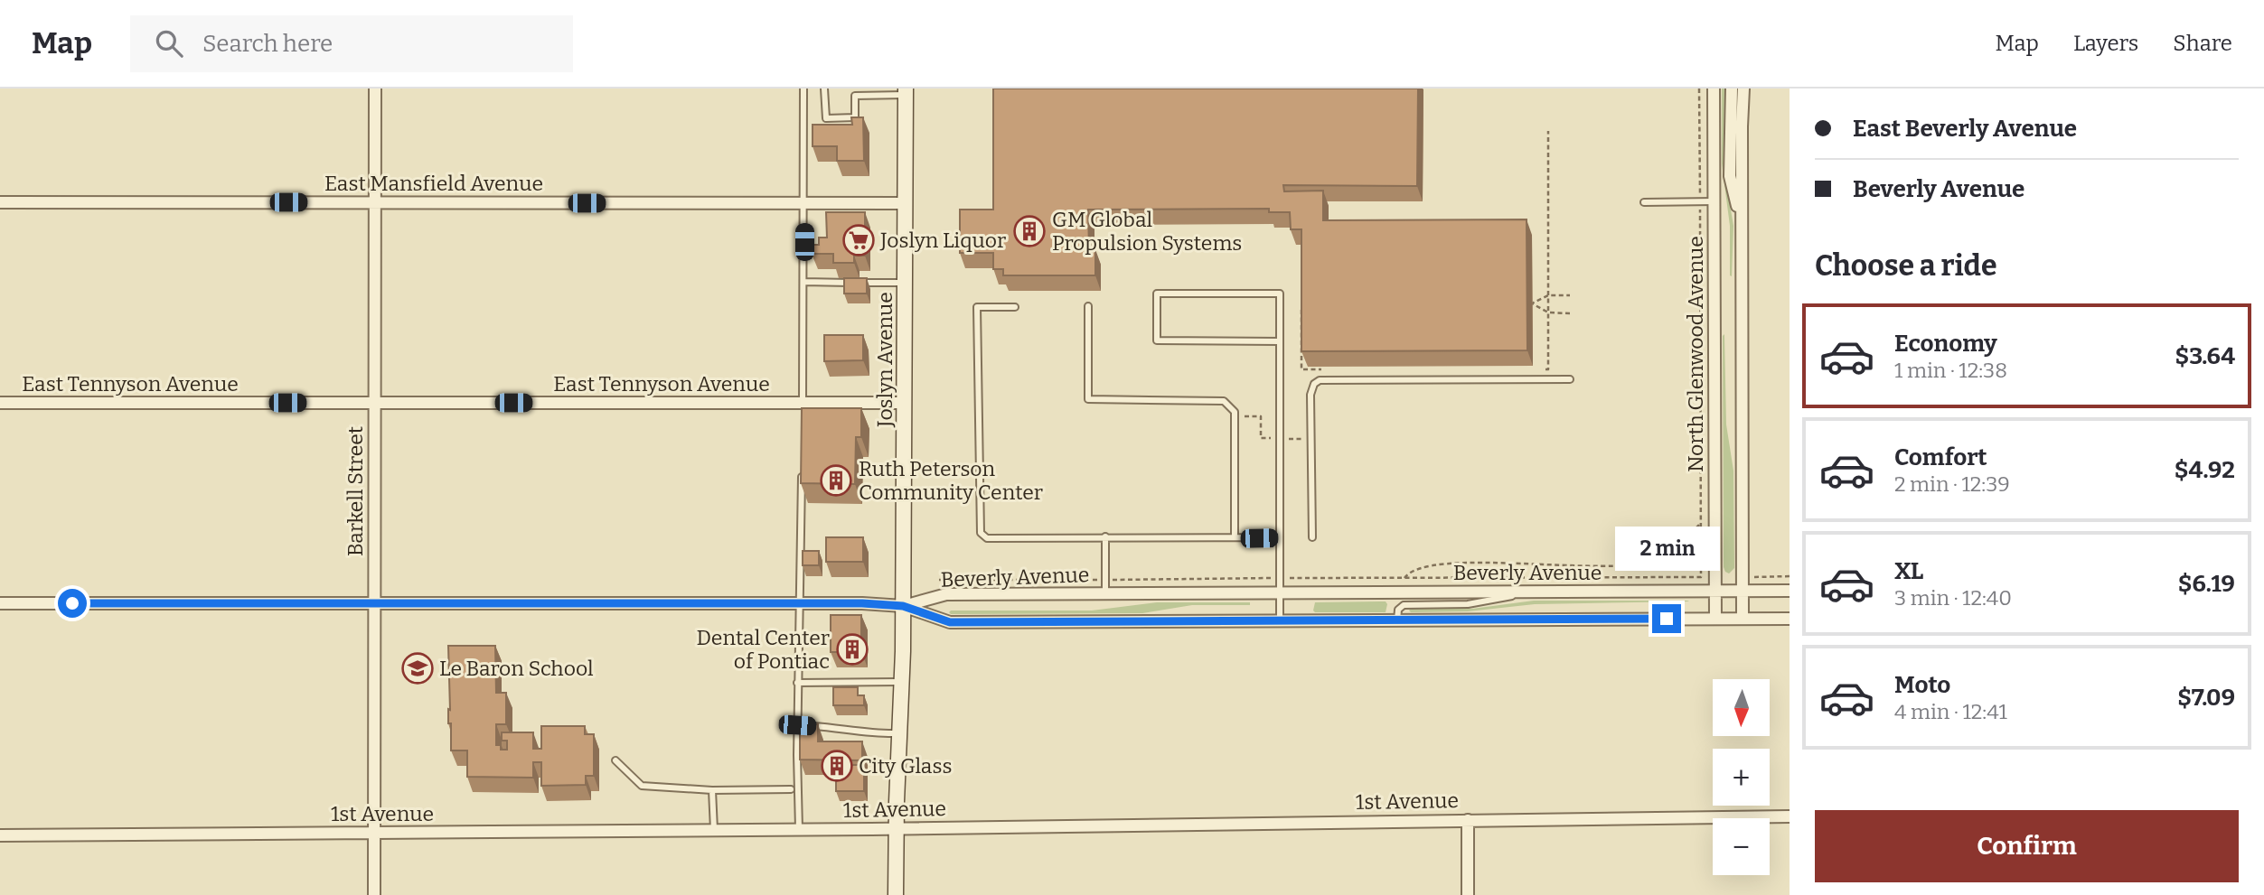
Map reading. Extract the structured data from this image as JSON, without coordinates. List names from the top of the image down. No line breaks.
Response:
{"streets":{"main road":["Joslyn Avenue"],"street":["East Mansfield Avenue","North Glenwood Avenue","East Tennyson Avenue","Barkell Street","Beverly Avenue","1st Avenue"]},"crossings":[["East Mansfield Avenue","Joslyn Avenue"],["East Mansfield Avenue","Barkell Street"],["North Glenwood Avenue","Beverly Avenue"],["Joslyn Avenue","East Tennyson Avenue"],["Joslyn Avenue","Beverly Avenue"],["Joslyn Avenue","1st Avenue"],["East Tennyson Avenue","Barkell Street"],["Barkell Street","1st Avenue"]],"places":{"building":["GM Global Propulsion Systems","Ruth Peterson Community Center","Dental Center of Pontiac","City Glass"],"supermarket":["Joslyn Liquor"],"school or university":["Le Baron School"]},"north":"bottom","page":{"header":"Map","search":"Search here","nav":["Map","Layers","Share"],"banner":["East Beverly Avenue","Beverly Avenue"],"heading":"Choose a ride","list":[{"name":"Economy","note":"1 min · 12:38","value":"$3.64"},{"name":"Comfort","note":"2 min · 12:39","value":"$4.92"},{"name":"XL","note":"3 min · 12:40","value":"$6.19"},{"name":"Moto","note":"4 min · 12:41","value":"$7.09"}],"bubble":"2 min","map_buttons":["+","−"],"buttons":"Confirm"}}
